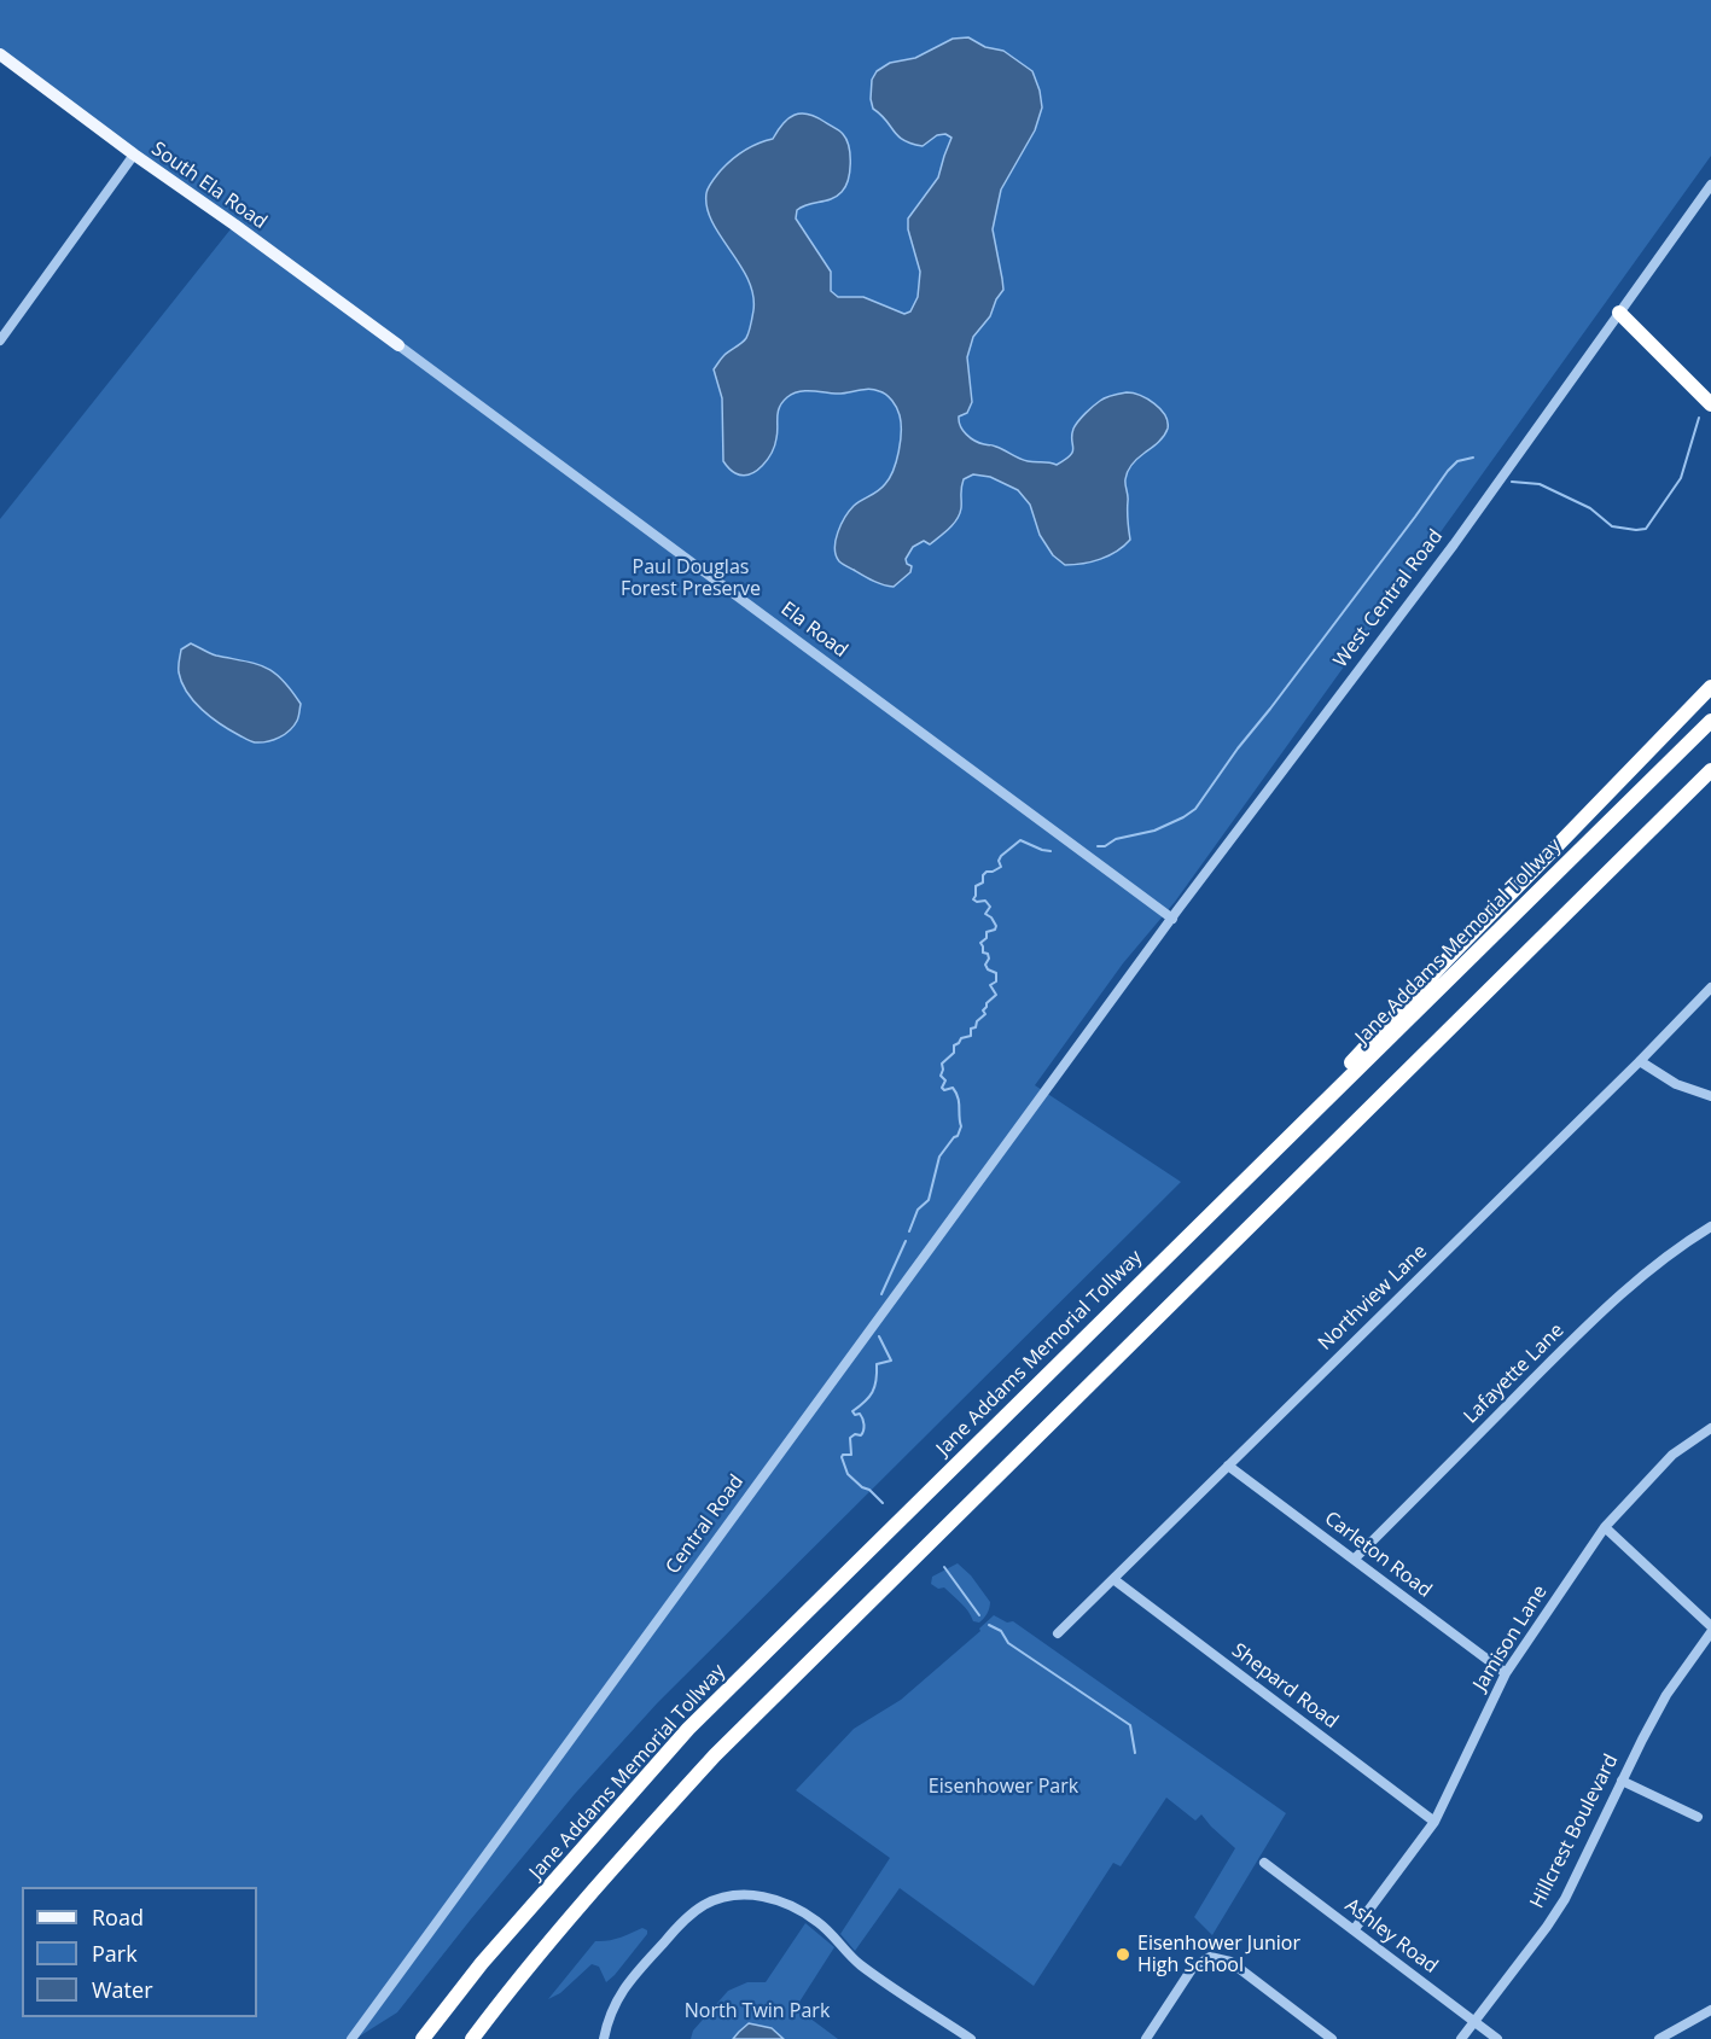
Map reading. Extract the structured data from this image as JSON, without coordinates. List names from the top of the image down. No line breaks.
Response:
{"streets":{"highway":["Jane Addams Memorial Tollway"],"main road":["South Ela Road"],"street":["West Central Road","Ela Road","Northview Lane","Lafayette Lane","Central Road","Carleton Road","Jamison Lane","Shepard Road","Hillcrest Boulevard","Ashley Road"]},"crossings":[["South Ela Road","Ela Road"],["West Central Road","Ela Road"],["West Central Road","Central Road"],["Northview Lane","Carleton Road"],["Northview Lane","Shepard Road"],["Lafayette Lane","Carleton Road"],["Carleton Road","Jamison Lane"],["Jamison Lane","Shepard Road"],["Jamison Lane","Ashley Road"],["Hillcrest Boulevard","Ashley Road"]],"parks":["Paul Douglas Forest Preserve","Eisenhower Park","North Twin Park"],"places":["Eisenhower Junior High School"],"legend":["Road","Park","Water"]}
